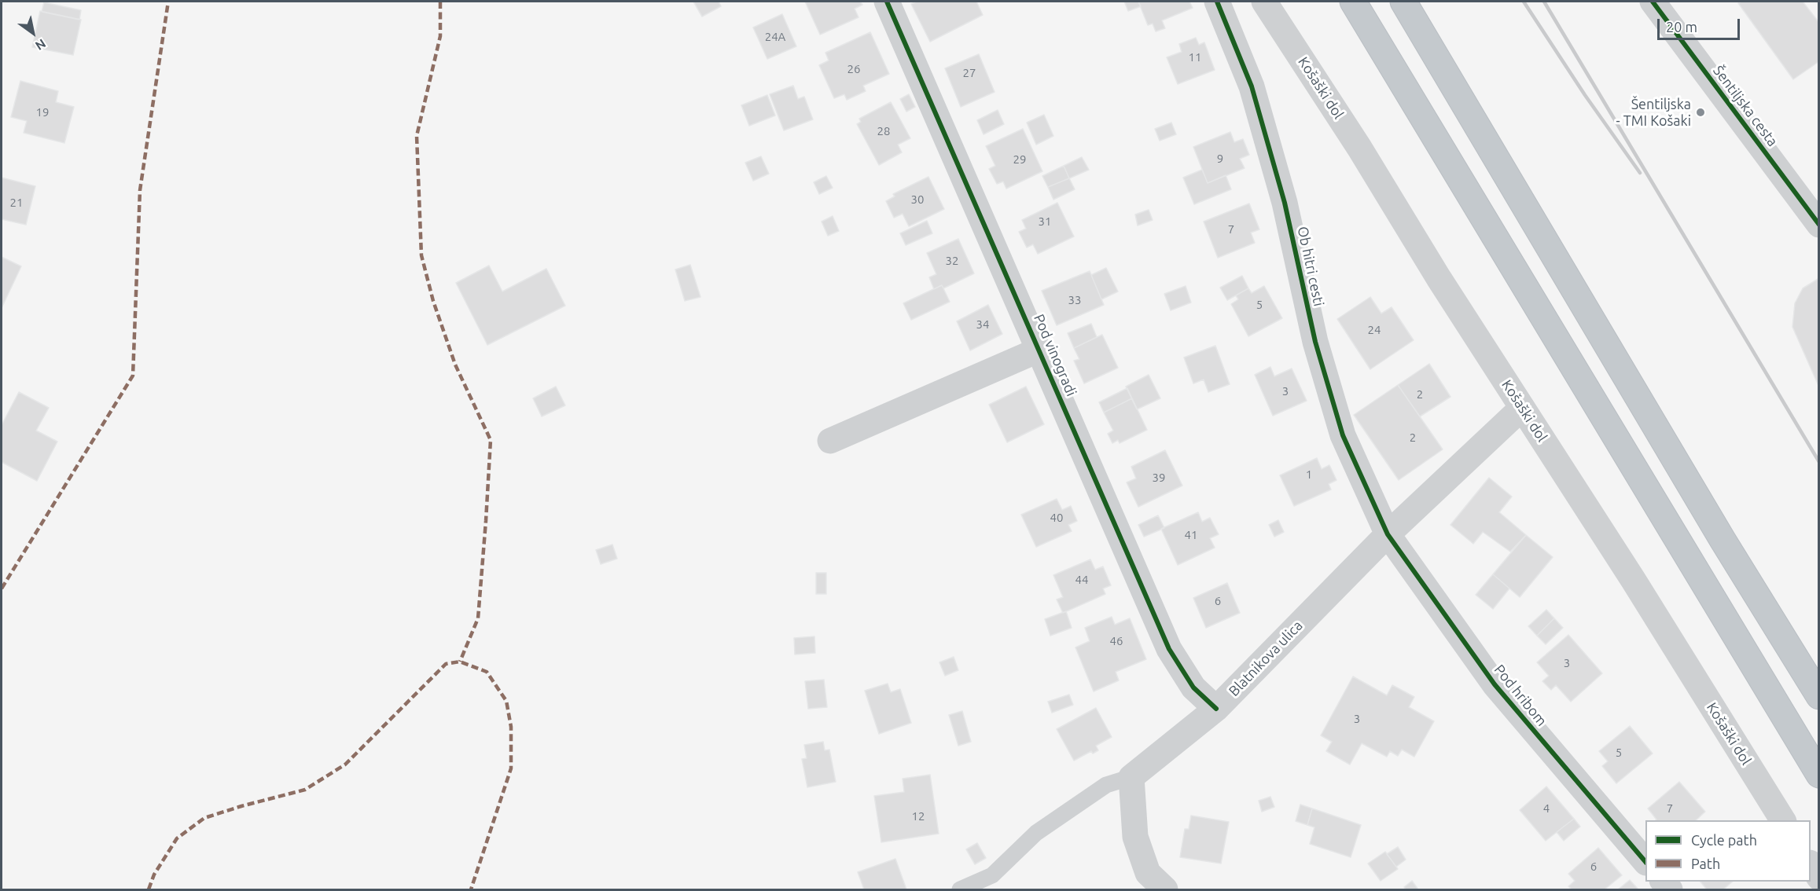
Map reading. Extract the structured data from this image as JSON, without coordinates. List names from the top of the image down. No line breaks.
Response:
{"streets":{"street":["Košaški dol","Šentiljska cesta","Ob hitri cesti","Pod vinogradi","Blatnikova ulica","Pod hribom"]},"crossings":[["Košaški dol","Blatnikova ulica"],["Ob hitri cesti","Blatnikova ulica"],["Ob hitri cesti","Pod hribom"],["Pod vinogradi","Blatnikova ulica"],["Blatnikova ulica","Pod hribom"]],"places":["Šentiljska - TMI Košaki"],"house_numbers":["24A","11","26","27","19","28","9","29","30","21","31","7","32","33","5","34","24","3","2","2","1","39","40","41","44","6","46","3","3","5","4","7","12","6"],"legend":["Cycle path","Path"],"scale_bar":"20 m","north":"bottom right"}
